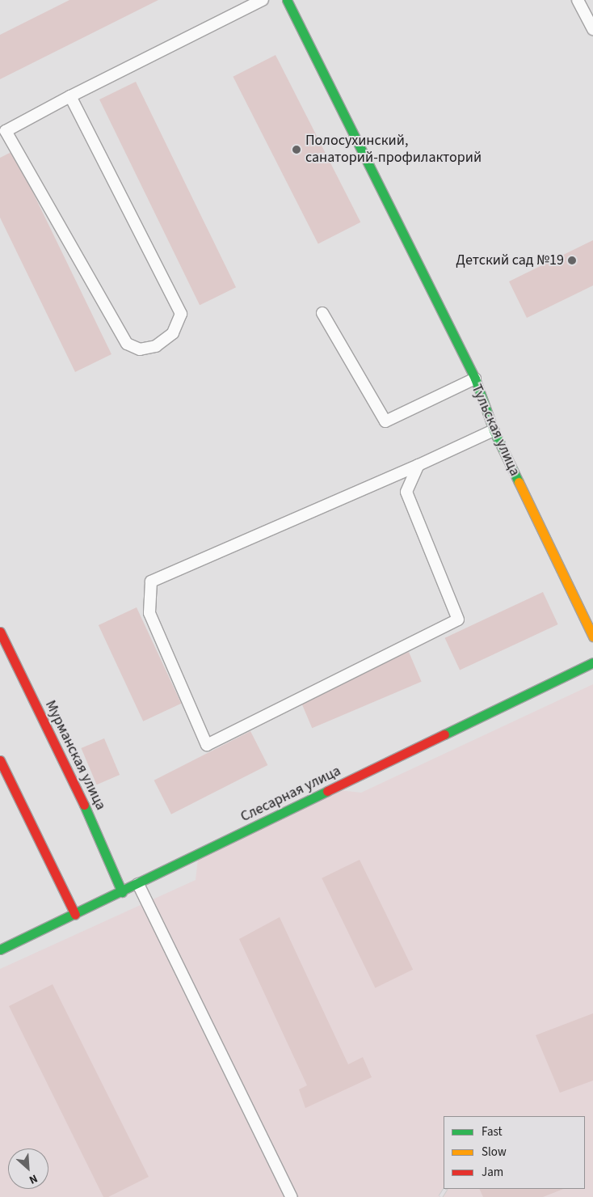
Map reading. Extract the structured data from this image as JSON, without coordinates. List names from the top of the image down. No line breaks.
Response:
{"streets":{"main road":["Тульская улица","Мурманская улица","Слесарная улица"]},"crossings":[["Мурманская улица","Слесарная улица"]],"places":["Полосухинский, санаторий-профилакторий","Детский сад №19"],"legend":["Fast","Slow","Jam"],"north":"bottom right"}
